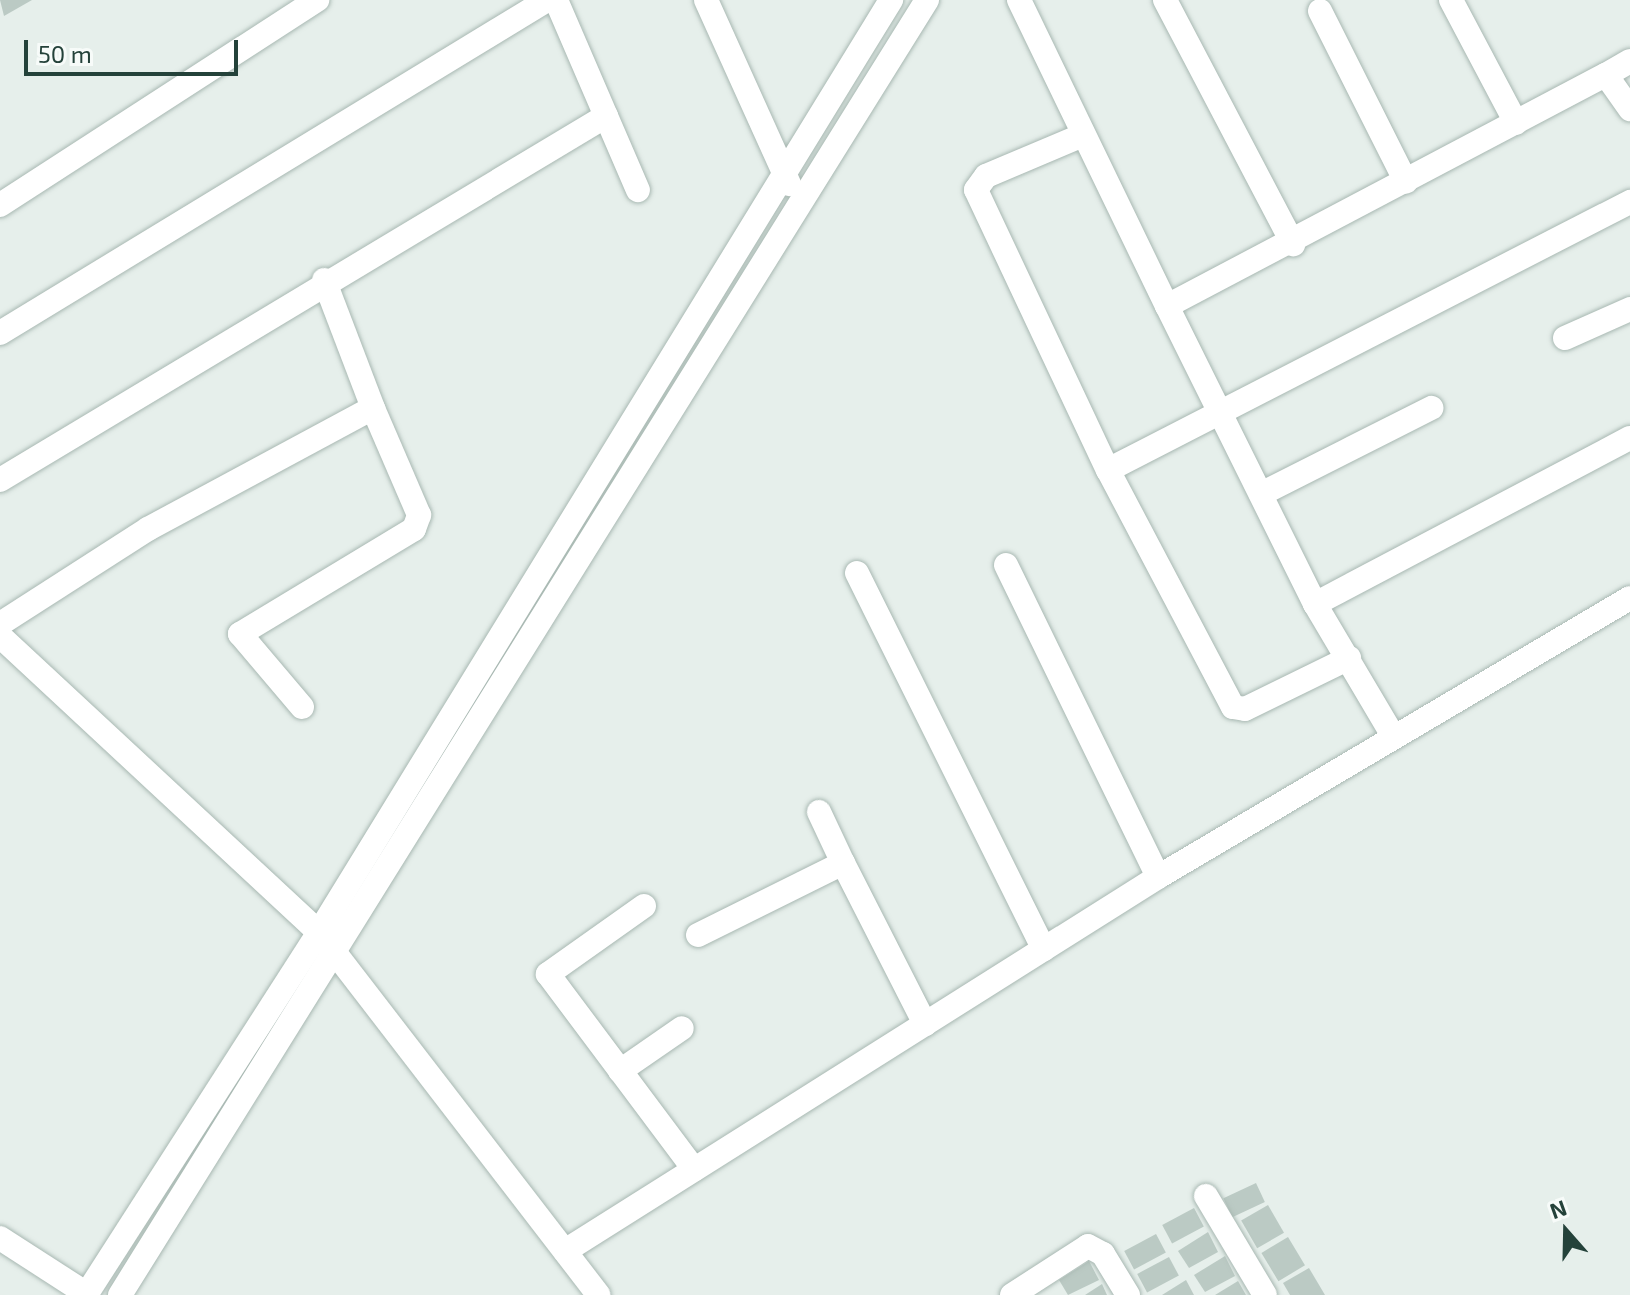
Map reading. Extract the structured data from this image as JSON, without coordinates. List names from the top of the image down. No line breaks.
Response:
{"scale_bar":"50 m","north":"top"}
